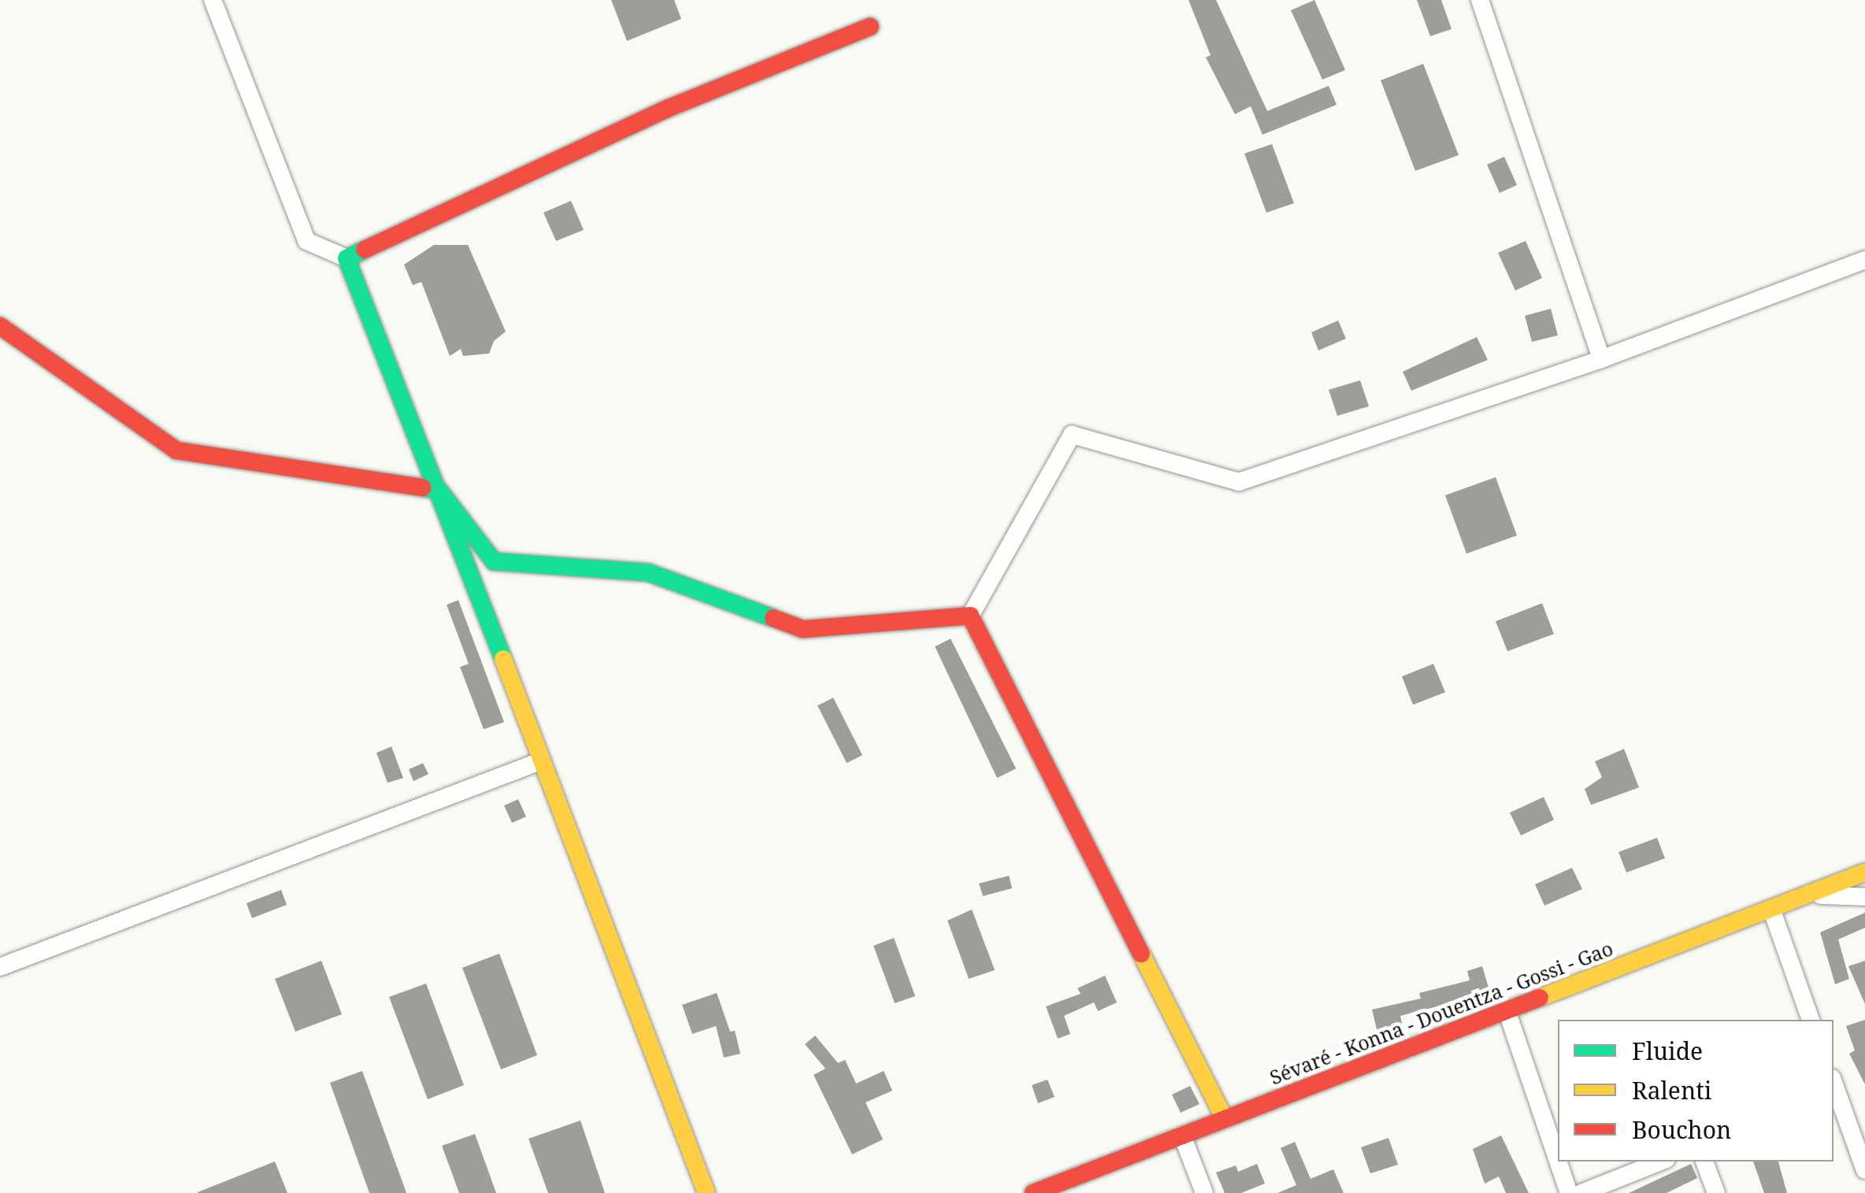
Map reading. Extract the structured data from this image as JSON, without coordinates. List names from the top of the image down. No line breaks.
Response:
{"streets":{"street":["Sévaré - Konna - Douentza - Gossi - Gao"]},"legend":["Fluide","Ralenti","Bouchon"]}
